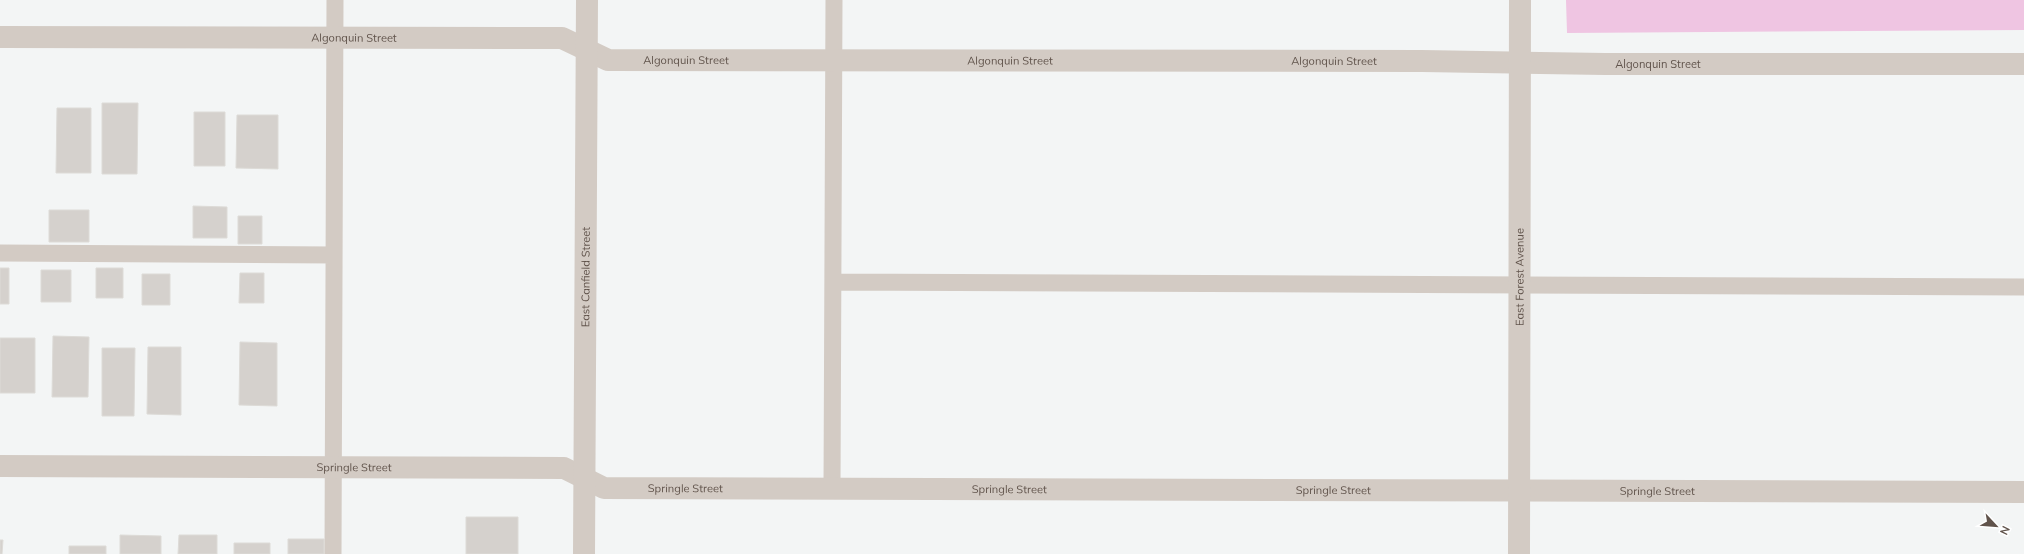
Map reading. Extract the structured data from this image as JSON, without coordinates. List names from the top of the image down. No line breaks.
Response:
{"streets":{"street":["Algonquin Street","East Canfield Street","East Forest Avenue","Springle Street"]},"crossings":[["Algonquin Street","East Canfield Street"],["Algonquin Street","East Forest Avenue"],["East Canfield Street","Springle Street"],["East Forest Avenue","Springle Street"]],"north":"bottom right"}
